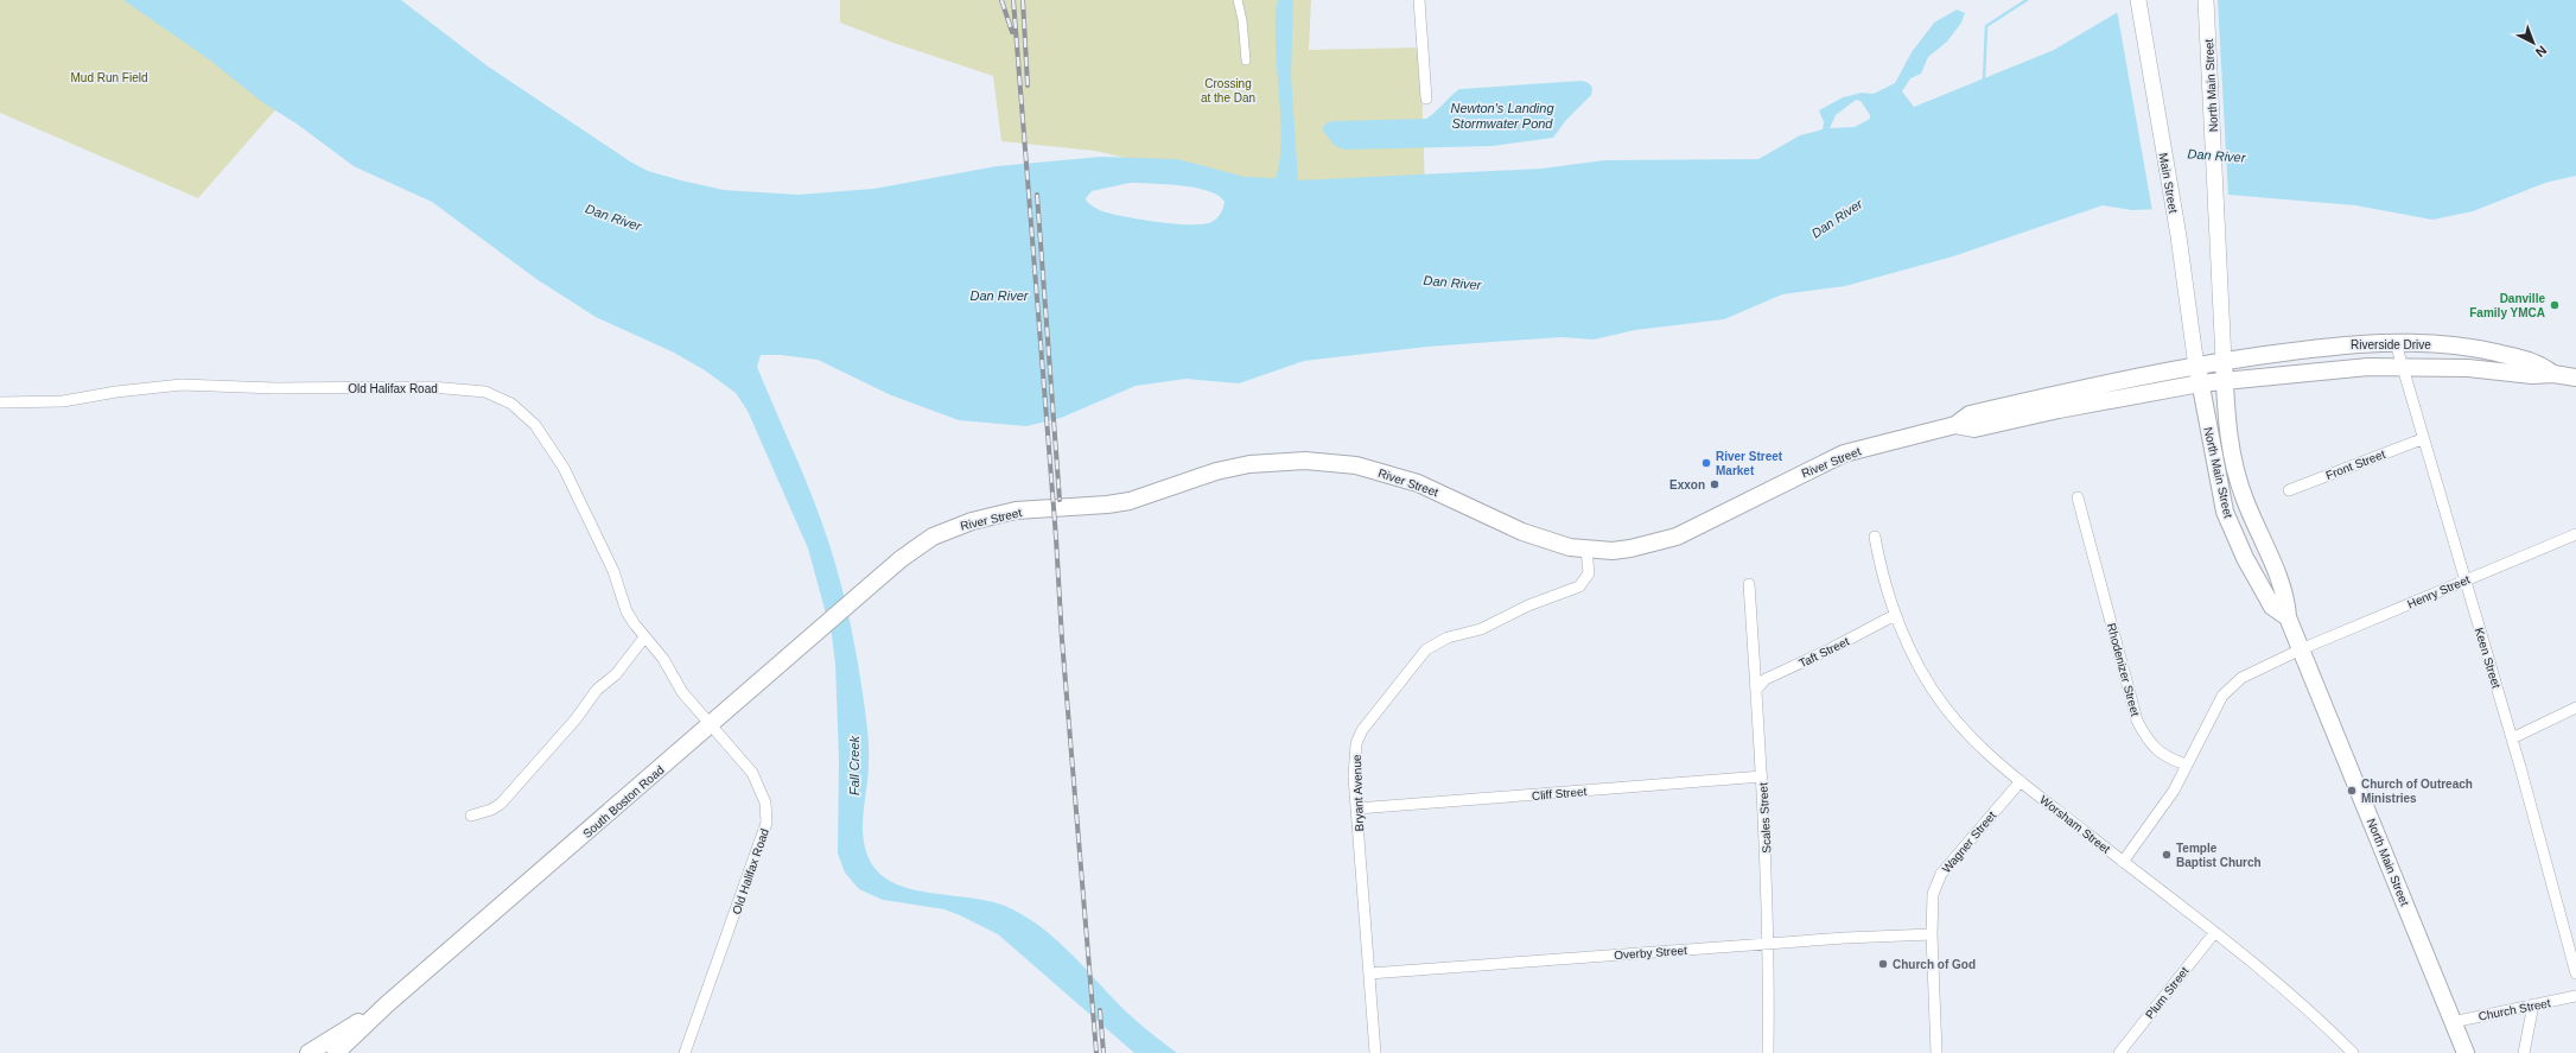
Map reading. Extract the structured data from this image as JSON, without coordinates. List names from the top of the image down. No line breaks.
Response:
{"streets":{"main road":["North Main Street","Main Street","Riverside Drive","River Street","South Boston Road"],"street":["Old Halifax Road","Front Street","Henry Street","Taft Street","Keen Street","Rhodenizer Street","Bryant Avenue","Cliff Street","Scales Street","Worsham Street","Wagner Street","Overby Street","Plum Street","Church Street"]},"crossings":[["North Main Street","Main Street"],["North Main Street","Riverside Drive"],["North Main Street","River Street"],["North Main Street","Henry Street"],["North Main Street","Church Street"],["Main Street","River Street"],["Riverside Drive","River Street"],["Riverside Drive","Keen Street"],["Old Halifax Road","South Boston Road"],["River Street","Bryant Avenue"],["River Street","South Boston Road"],["Front Street","Keen Street"],["Henry Street","Keen Street"],["Henry Street","Rhodenizer Street"],["Taft Street","Scales Street"],["Taft Street","Worsham Street"],["Bryant Avenue","Cliff Street"],["Bryant Avenue","Overby Street"],["Cliff Street","Scales Street"],["Scales Street","Overby Street"],["Worsham Street","Wagner Street"],["Worsham Street","Plum Street"],["Wagner Street","Overby Street"]],"water":["Newton's Landing Stormwater Pond","Dan River","Fall Creek"],"parks":["Mud Run Field","Crossing at the Dan"],"places":["Danville Family YMCA","River Street Market","Exxon","Church of Outreach Ministries","Temple Baptist Church","Church of God"],"north":"bottom right"}
